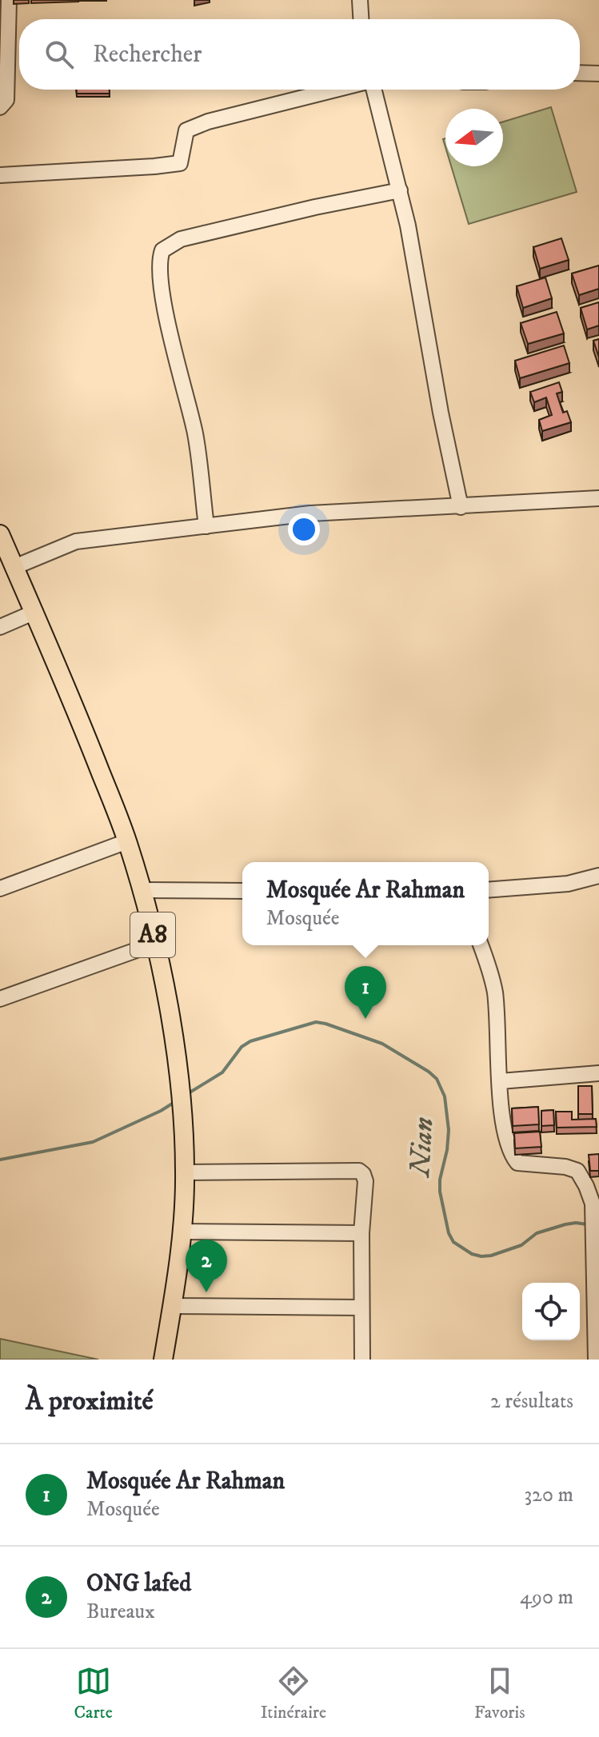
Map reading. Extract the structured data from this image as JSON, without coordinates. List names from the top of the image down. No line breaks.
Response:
{"streets":{"main road":["A8"]},"water":["Nian"],"north":"left","page":{"search":"Rechercher","popup":["Mosquée Ar Rahman","Mosquée"],"pins":["1","2"],"heading":["À proximité","2 résultats"],"list":[{"mark":"1","name":"Mosquée Ar Rahman","note":"Mosquée","value":"320 m"},{"mark":"2","name":"ONG lafed","note":"Bureaux","value":"490 m"}],"nav":["Carte","Itinéraire","Favoris"]}}
